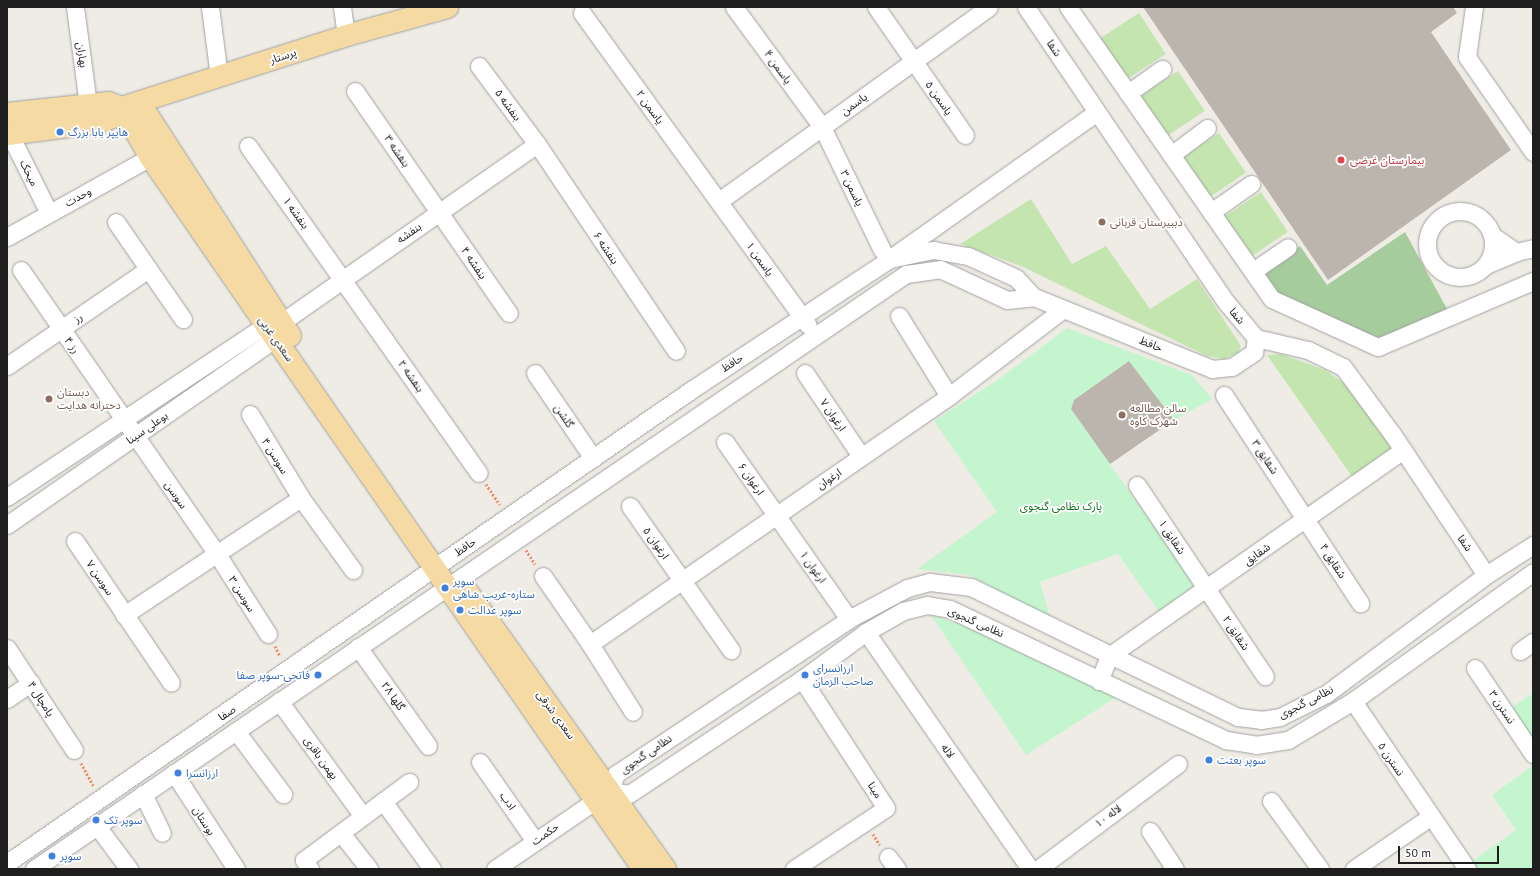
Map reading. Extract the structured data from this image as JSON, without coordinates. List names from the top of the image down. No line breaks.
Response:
{"streets":{"main road":["پرستار","سعدی غربی","سعدی شرقی"],"street":["شفا","بهاران","یاسمن ۴","یاسمن ۵","یاسمن","بنفشه ۵","یاسمن ۲","بنفشه ۳","میخک","یاسمن ۳","وحدت","بنفشه ۱","بنفشه","بنفشه ۶","یاسمن ۱","بنفشه ۴","رز","حافظ","رز ۴","بنفشه ۲","ارغوان ۷","گلشن","بوعلی سینا","سوسن ۴","شقایق ۳","ارغوان ۶","ارغوان","سوسن","شقایق ۱","ارغوان ۵","شقایق","شقایق ۴","ارغوان ۱","سوسن ۷","سوسن ۳","نظامی گنجوی","شقایق ۲","گلها ۲۸","پامچال ۴","نسترن ۳","صفا","لاله","بهمن باقری","نسترن ۵","مینا","ادب","لاله ۱۰","بوستان","حکمت"]},"crossings":[["شفا","حافظ"],["شفا","شقایق"],["شفا","نظامی گنجوی"],["پرستار","میخک"],["پرستار","سعدی غربی"],["یاسمن ۴","یاسمن"],["یاسمن ۴","یاسمن ۳"],["یاسمن ۵","یاسمن"],["یاسمن","یاسمن ۲"],["یاسمن","یاسمن ۳"],["یاسمن","یاسمن ۱"],["بنفشه ۵","بنفشه"],["بنفشه ۵","بنفشه ۶"],["یاسمن ۲","یاسمن ۱"],["بنفشه ۳","بنفشه"],["بنفشه ۳","بنفشه ۴"],["میخک","وحدت"],["یاسمن ۳","حافظ"],["وحدت","سعدی غربی"],["بنفشه ۱","بنفشه"],["بنفشه ۱","بنفشه ۲"],["بنفشه","بنفشه ۶"],["بنفشه","بنفشه ۴"],["بنفشه","سعدی غربی"],["بنفشه","بنفشه ۲"],["بنفشه","بوعلی سینا"],["یاسمن ۱","حافظ"],["رز","رز ۴"],["سعدی غربی","حافظ"],["سعدی غربی","بوعلی سینا"],["سعدی غربی","صفا"],["سعدی غربی","سعدی شرقی"],["حافظ","گلشن"],["حافظ","ارغوان"],["حافظ","صفا"],["حافظ","سعدی شرقی"],["رز ۴","بوعلی سینا"],["رز ۴","سوسن"],["ارغوان ۷","ارغوان"],["بوعلی سینا","سوسن"],["شقایق ۳","شقایق"],["شقایق ۳","شقایق ۴"],["ارغوان ۶","ارغوان"],["ارغوان ۶","ارغوان ۱"],["ارغوان","ارغوان ۵"],["ارغوان","ارغوان ۱"],["سوسن","سوسن ۳"],["شقایق ۱","شقایق"],["شقایق ۱","شقایق ۲"],["شقایق","شقایق ۴"],["شقایق","نظامی گنجوی"],["شقایق","شقایق ۲"],["ارغوان ۱","نظامی گنجوی"],["نظامی گنجوی","سعدی شرقی"],["نظامی گنجوی","لاله"],["نظامی گنجوی","نسترن ۵"],["نظامی گنجوی","مینا"],["نظامی گنجوی","حکمت"],["گلها ۲۸","صفا"],["صفا","سعدی شرقی"],["صفا","بهمن باقری"],["صفا","بوستان"],["سعدی شرقی","حکمت"],["ادب","حکمت"]],"parks":["پارک نظامی گنجوی"],"places":["هایپر بابا بزرگ","بیمارستان غرضی","دببیرستان قربانی","دبستان دخترانه هدایت","سالن مطالعه شهرک کاوه","سوپر ستاره-غریب شاهی","سوپر عدالت","فاتحی-سوپر صفا","ارزانسرای صاحب الزمان","سوپر بعثت","ارزانسرا","سوپر تک","سوپر"],"scale_bar":"50 m"}
